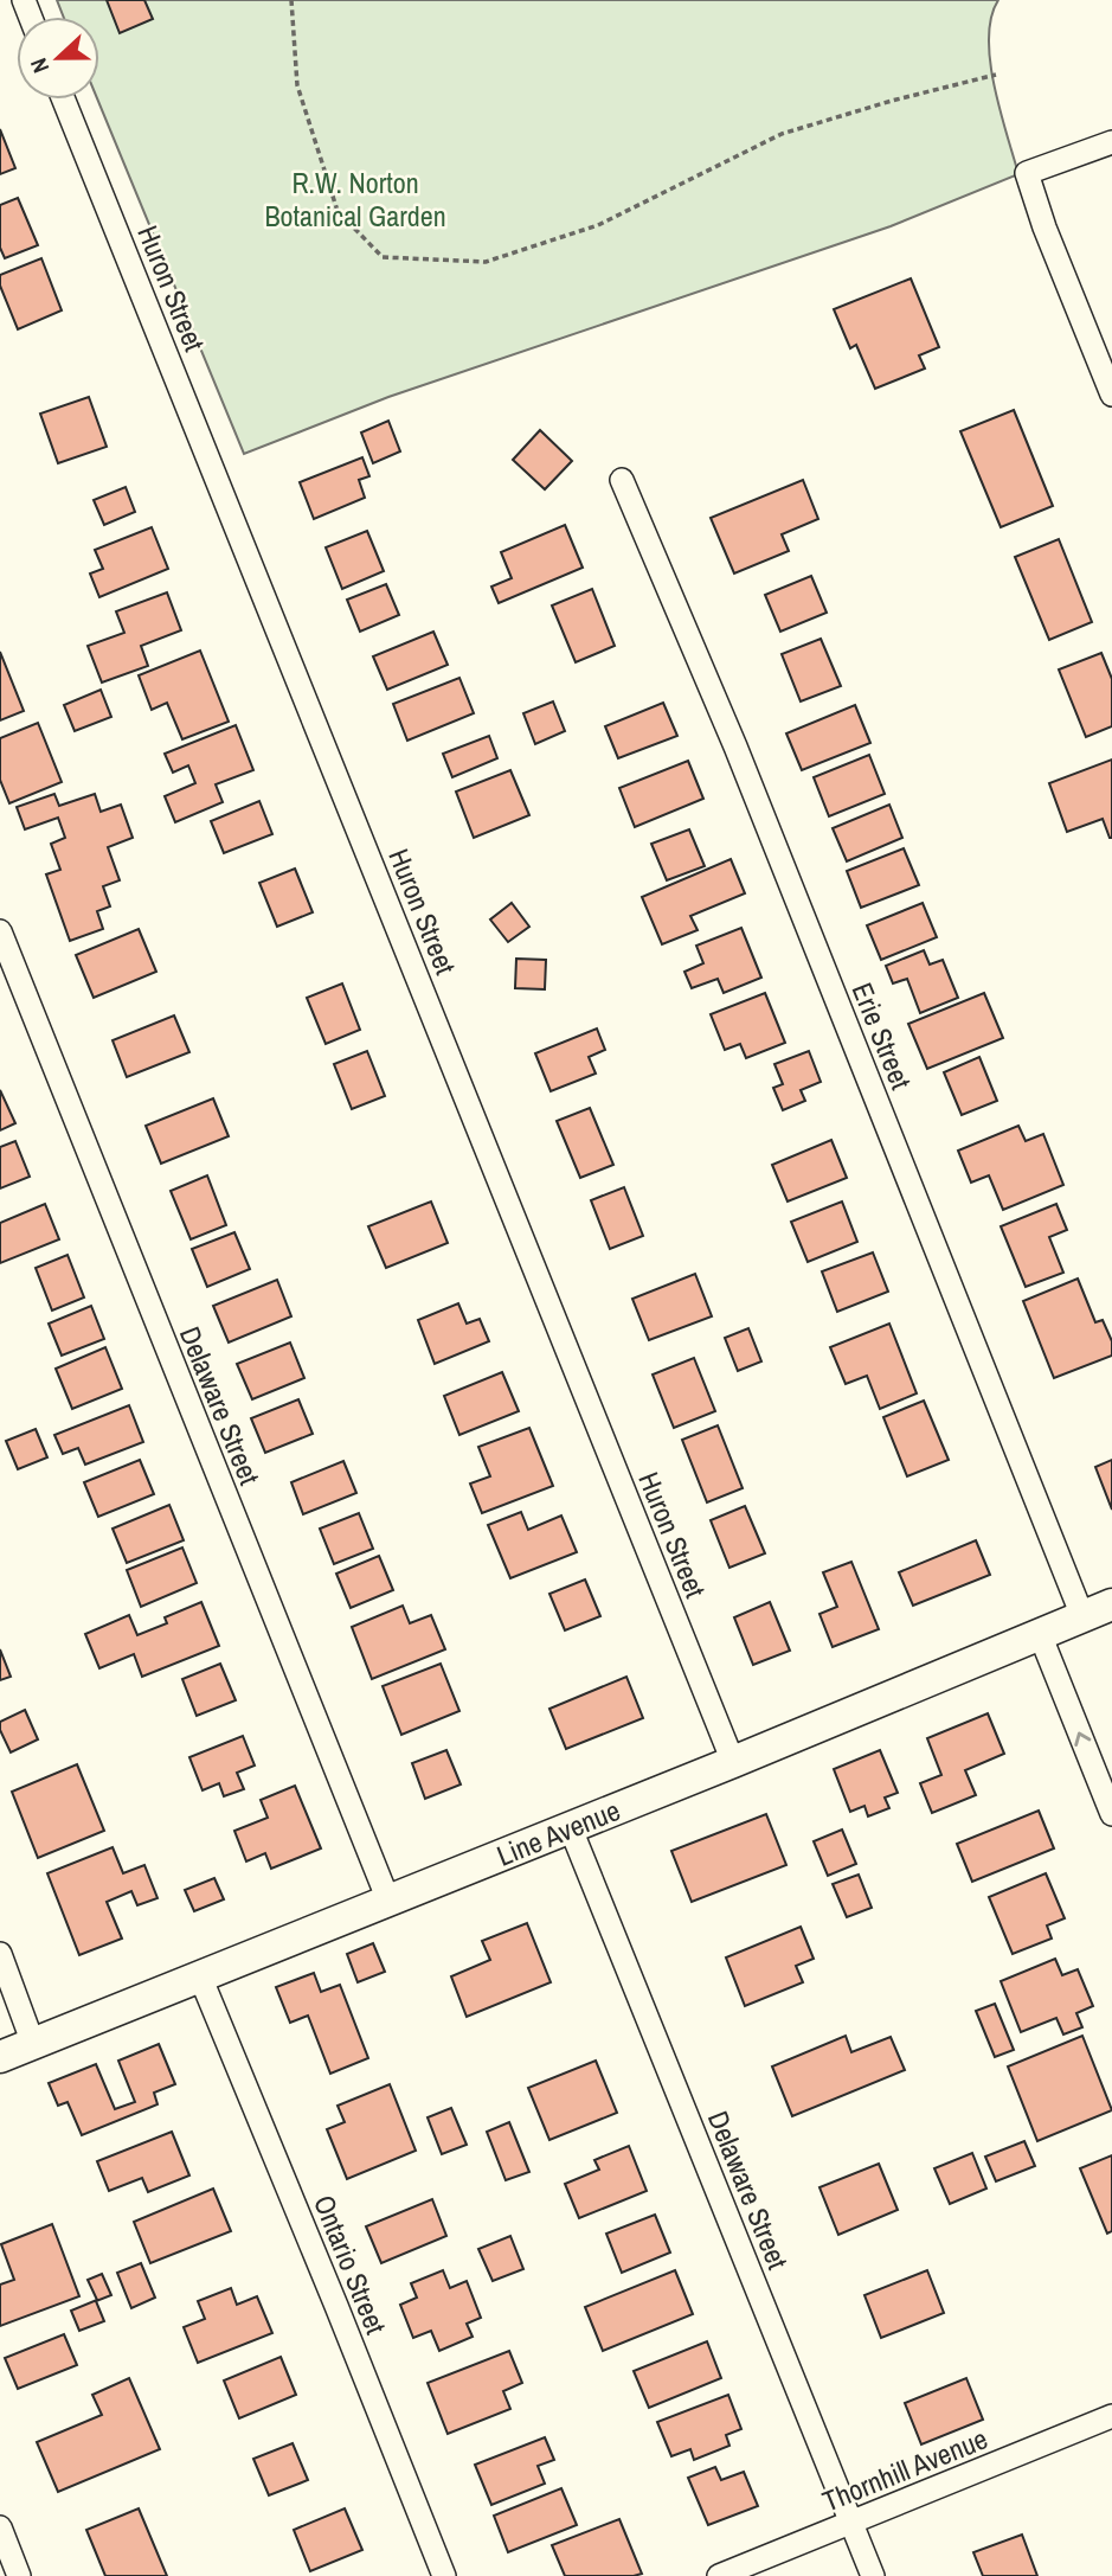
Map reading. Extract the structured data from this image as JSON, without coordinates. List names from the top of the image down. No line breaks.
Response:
{"streets":{"main road":["Line Avenue"],"street":["Huron Street","Erie Street","Delaware Street","Ontario Street","Thornhill Avenue"]},"crossings":[["Huron Street","Line Avenue"],["Erie Street","Line Avenue"],["Delaware Street","Line Avenue"],["Delaware Street","Thornhill Avenue"],["Line Avenue","Ontario Street"]],"parks":["R.W. Norton Botanical Garden"],"north":"left"}
